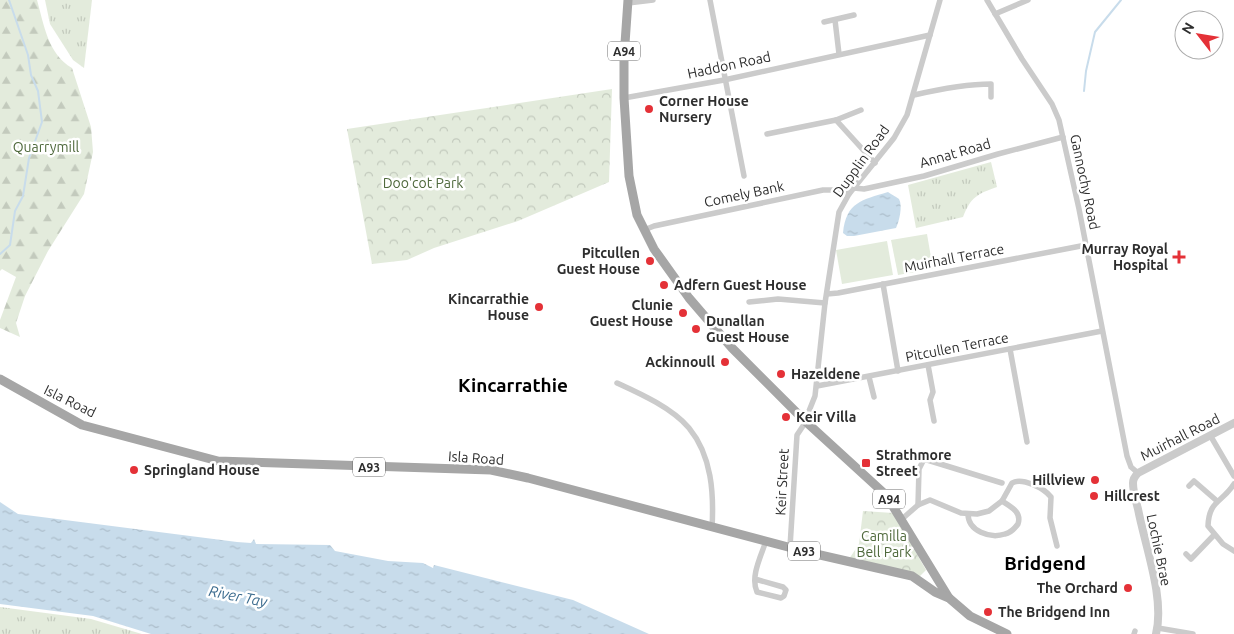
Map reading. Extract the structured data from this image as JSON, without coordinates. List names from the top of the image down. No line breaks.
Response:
{"streets":{"main road":["A94","Isla Road","A93"],"street":["Haddon Road","Annat Road","Dupplin Road","Gannochy Road","Comely Bank","Muirhall Terrace","Pitcullen Terrace","Muirhall Road","Keir Street","Lochie Brae"]},"crossings":[["A94","Haddon Road"],["A94","Dupplin Road"],["A94","Comely Bank"],["A94","Isla Road"],["A94","A93"],["A94","Keir Street"],["Haddon Road","Dupplin Road"],["Annat Road","Dupplin Road"],["Annat Road","Gannochy Road"],["Dupplin Road","Comely Bank"],["Dupplin Road","Muirhall Terrace"],["Dupplin Road","Pitcullen Terrace"],["Dupplin Road","Keir Street"],["Gannochy Road","Muirhall Terrace"],["Gannochy Road","Pitcullen Terrace"],["Gannochy Road","Muirhall Road"],["Gannochy Road","Lochie Brae"],["Isla Road","A93"],["Isla Road","Keir Street"],["Muirhall Road","Lochie Brae"]],"districts":["Kincarrathie","Bridgend"],"water":["River Tay"],"parks":["Quarrymill","Doo'cot Park","Camilla Bell Park"],"places":{"other":["Corner House Nursery","Pitcullen Guest House","Adfern Guest House","Kincarrathie House","Clunie Guest House","Dunallan Guest House","Ackinnoull","Hazeldene","Keir Villa","Springland House","Hillview","Hillcrest","The Orchard","The Bridgend Inn"],"health":["Murray Royal Hospital"],"transit":["Strathmore Street"]},"north":"top left"}
